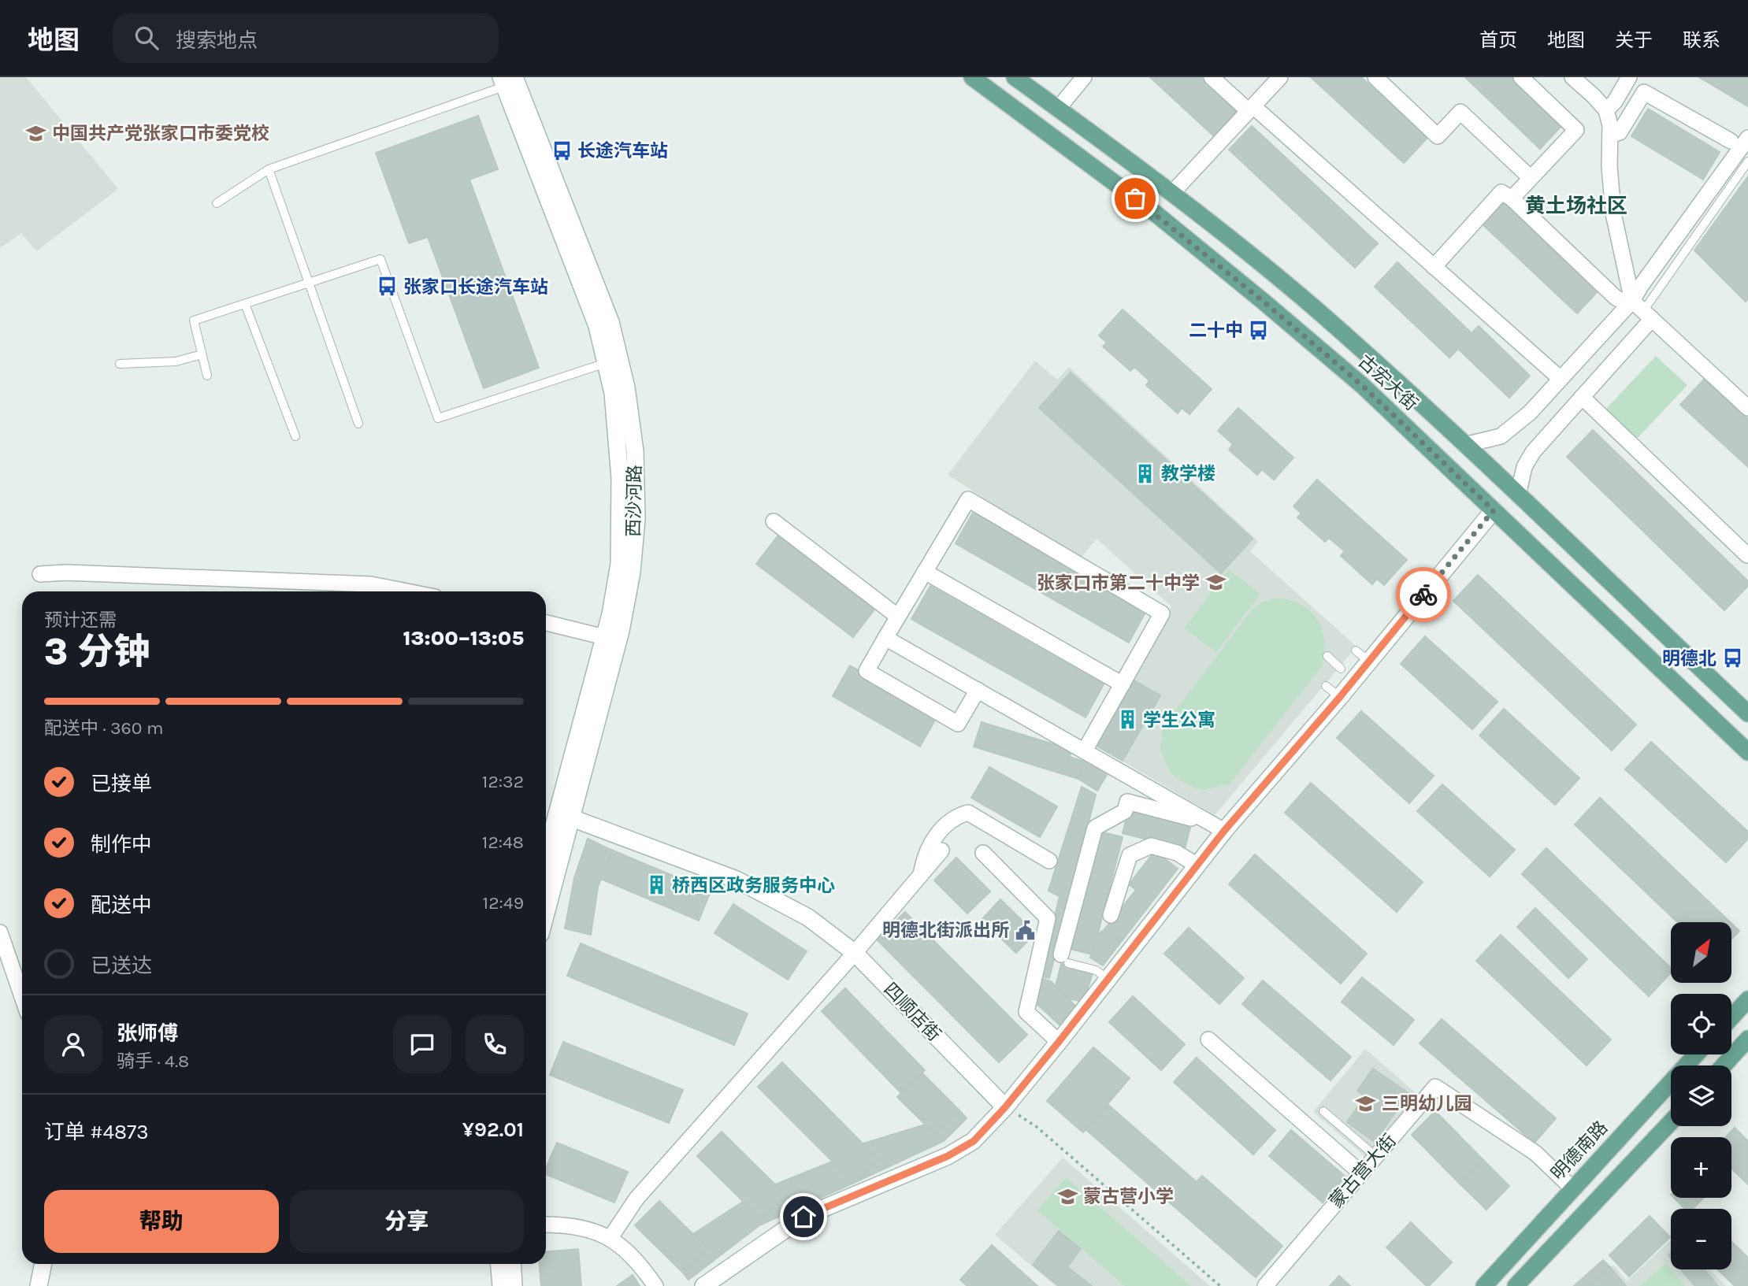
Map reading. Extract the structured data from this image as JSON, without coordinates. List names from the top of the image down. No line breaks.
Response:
{"streets":{"main road":["古宏大街","明德南路"],"street":["西沙河路","四顺店街","蒙古营大街"]},"crossings":[["西沙河路","四顺店街"],["明德南路","蒙古营大街"]],"districts":["黄土场社区"],"places":{"school or university":["中国共产党张家口市委党校","张家口市第二十中学","三明幼儿园","蒙古营小学"],"bus stop":["长途汽车站","张家口长途汽车站","二十中","明德北"],"building":["教学楼","学生公寓","桥西区政务服务中心"],"public building":["明德北街派出所"]},"north":"top right","page":{"header":"地图","search":"搜索地点","nav":["首页","地图","关于","联系"],"heading":["3 分钟","预计还需","13:00–13:05"],"panel":["张师傅","骑手 · 4.8","订单 #4873","¥92.01"],"bar":"配送中 · 360 m","list":[["已接单","12:32"],["制作中","12:48"],["配送中","12:49"],"已送达"],"map_buttons":["+","−"],"buttons":["帮助","分享"]}}
